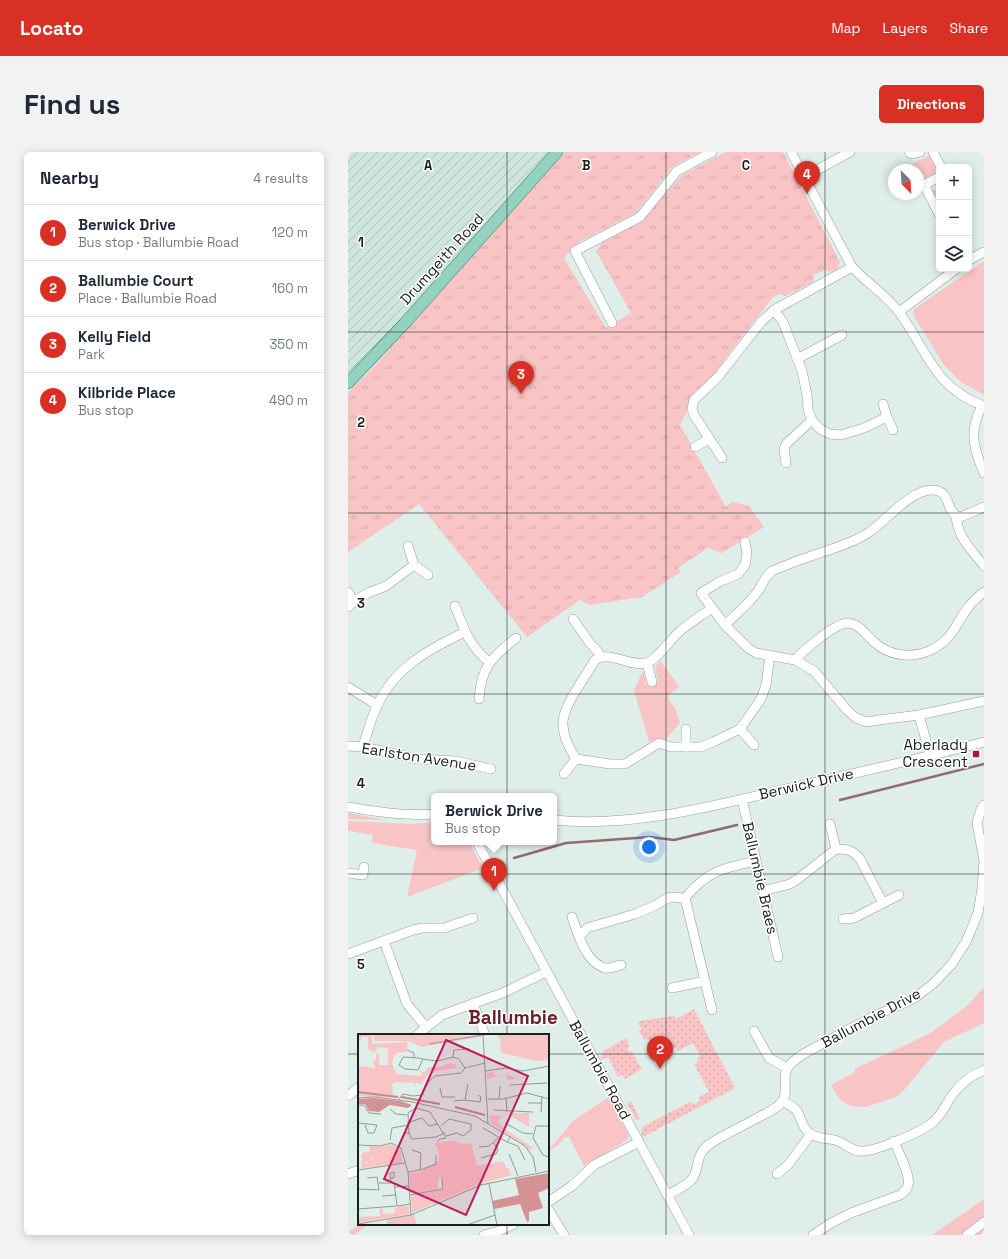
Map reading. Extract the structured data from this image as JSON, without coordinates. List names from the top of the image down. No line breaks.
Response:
{"streets":{"main road":["Drumgeith Road"],"street":["Earlston Avenue","Berwick Drive","Ballumbie Braes","Ballumbie Drive","Ballumbie Road"]},"crossings":[["Berwick Drive","Ballumbie Braes"]],"districts":["Ballumbie"],"places":{"transit":["Aberlady Crescent"]},"north":"bottom right","page":{"header":"Locato","nav":["Map","Layers","Share"],"buttons":"Directions","title":"Find us","heading":["Nearby","4 results"],"pins":["4","3","1","2"],"map_buttons":["+","−"],"list":[{"mark":"1","name":"Berwick Drive","note":"Bus stop · Ballumbie Road","value":"120 m"},{"mark":"2","name":"Ballumbie Court","note":"Place · Ballumbie Road","value":"160 m"},{"mark":"3","name":"Kelly Field","note":"Park","value":"350 m"},{"mark":"4","name":"Kilbride Place","note":"Bus stop","value":"490 m"}],"popup":["Berwick Drive","Bus stop"]},"grid":{"columns":["A","B","C"],"rows":["1","2","3","4","5"]}}
